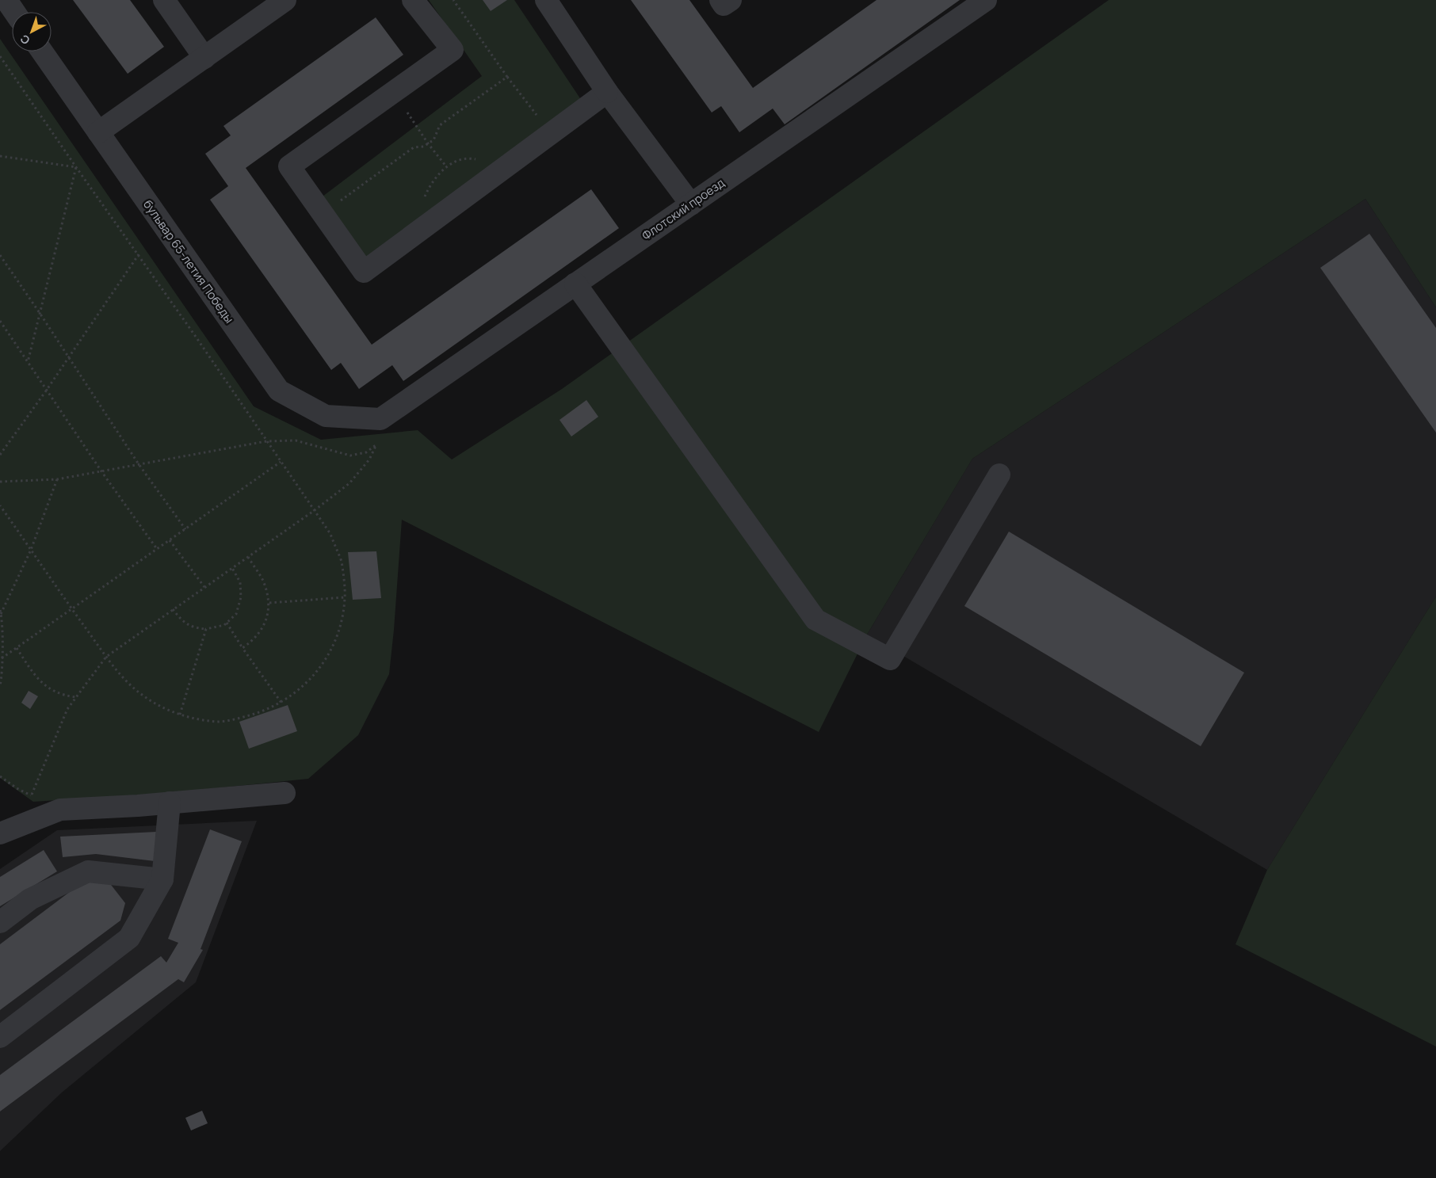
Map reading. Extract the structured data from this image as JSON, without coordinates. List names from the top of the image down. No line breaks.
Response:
{"streets":{"street":["Флотский проезд","бульвар 65-летия Победы"]},"crossings":[["Флотский проезд","бульвар 65-летия Победы"]],"north":"bottom left"}
